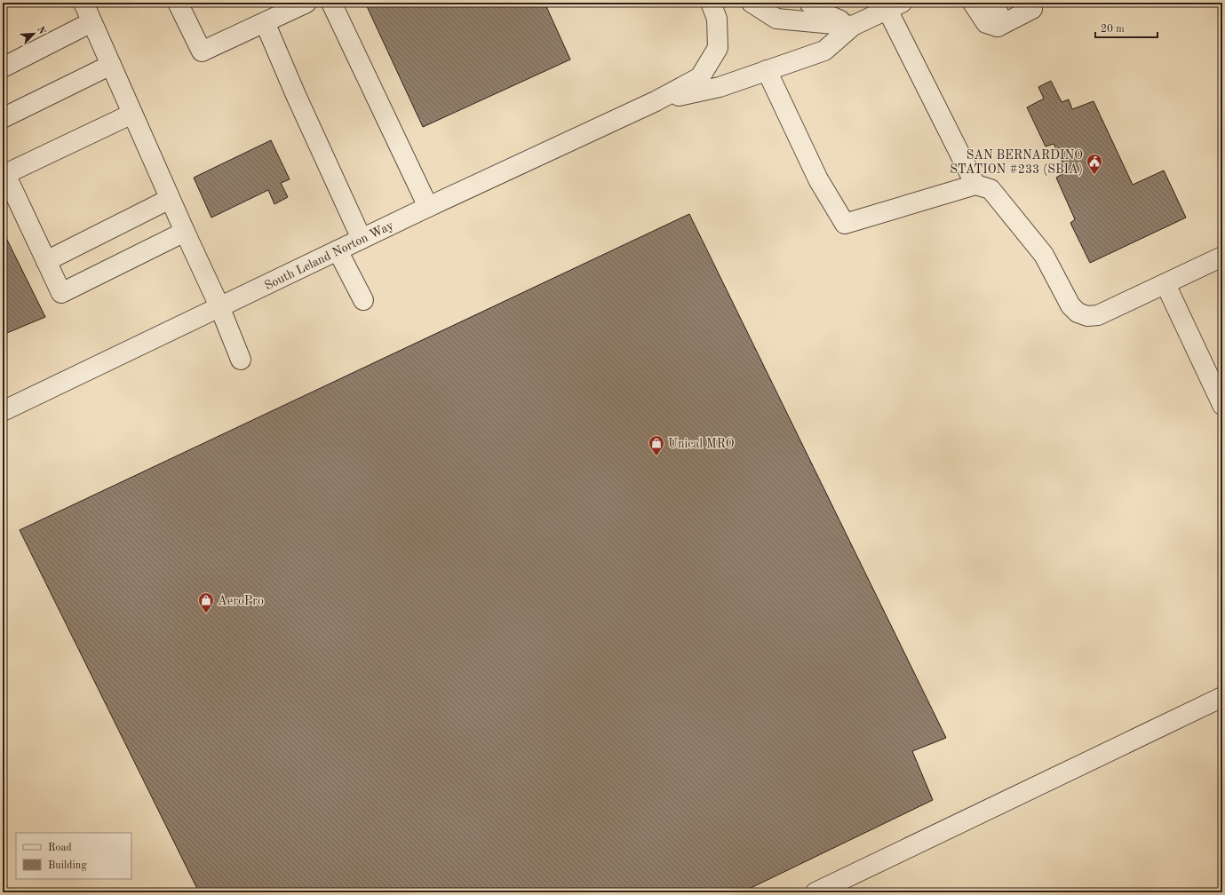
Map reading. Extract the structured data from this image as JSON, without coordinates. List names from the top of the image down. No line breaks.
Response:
{"streets":{"street":["South Leland Norton Way"]},"places":{"public building":["SAN BERNARDINO STATION #233 (SBIA)"],"shop":["Unical MRO","AeroPro"]},"legend":["Road","Building"],"scale_bar":"20 m","north":"top right"}
